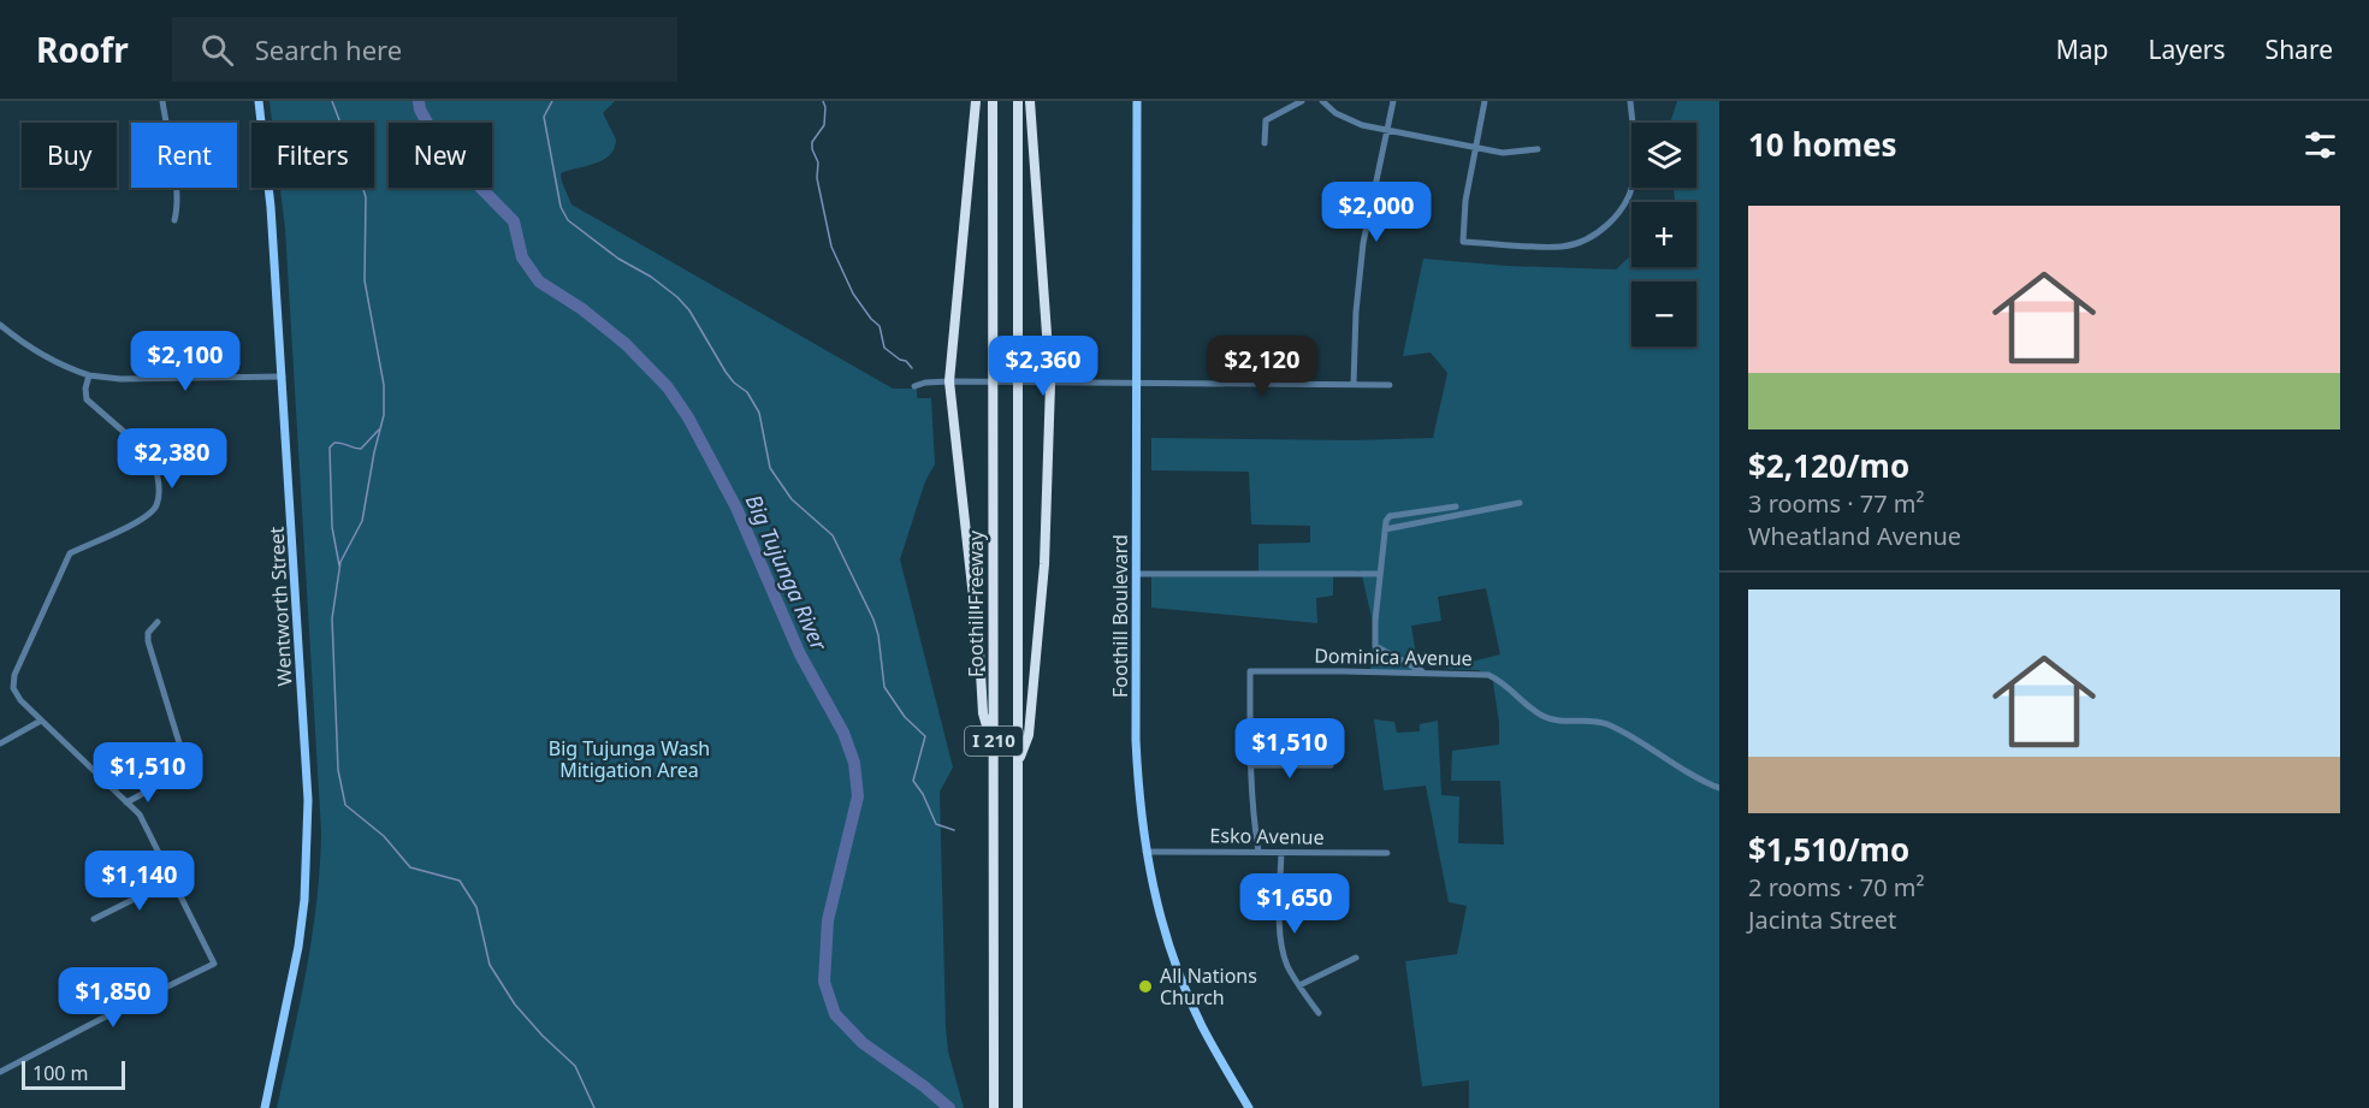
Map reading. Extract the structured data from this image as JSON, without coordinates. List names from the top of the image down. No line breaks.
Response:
{"streets":{"highway":["Foothill Freeway","I 210"],"main road":["Wentworth Street","Foothill Boulevard"],"street":["Dominica Avenue","Esko Avenue"]},"crossings":[["Foothill Boulevard","Esko Avenue"]],"water":["Big Tujunga River"],"parks":["Big Tujunga Wash Mitigation Area"],"places":["All Nations Church"],"scale_bar":"100 m","page":{"header":"Roofr","search":"Search here","nav":["Map","Layers","Share"],"heading":"10 homes","map_buttons":["+","−"],"chip":["Buy","Rent","Filters","New"],"price":["$2,000","$2,100","$2,360","$2,120","$2,380","$1,510","$1,510","$1,140","$1,650","$1,850"],"list":[{"name":"$2,120/mo","note":"3 rooms · 77 m² · Wheatland Avenue"},{"name":"$1,510/mo","note":"2 rooms · 70 m² · Jacinta Street"}],"scale":"100 m"}}
